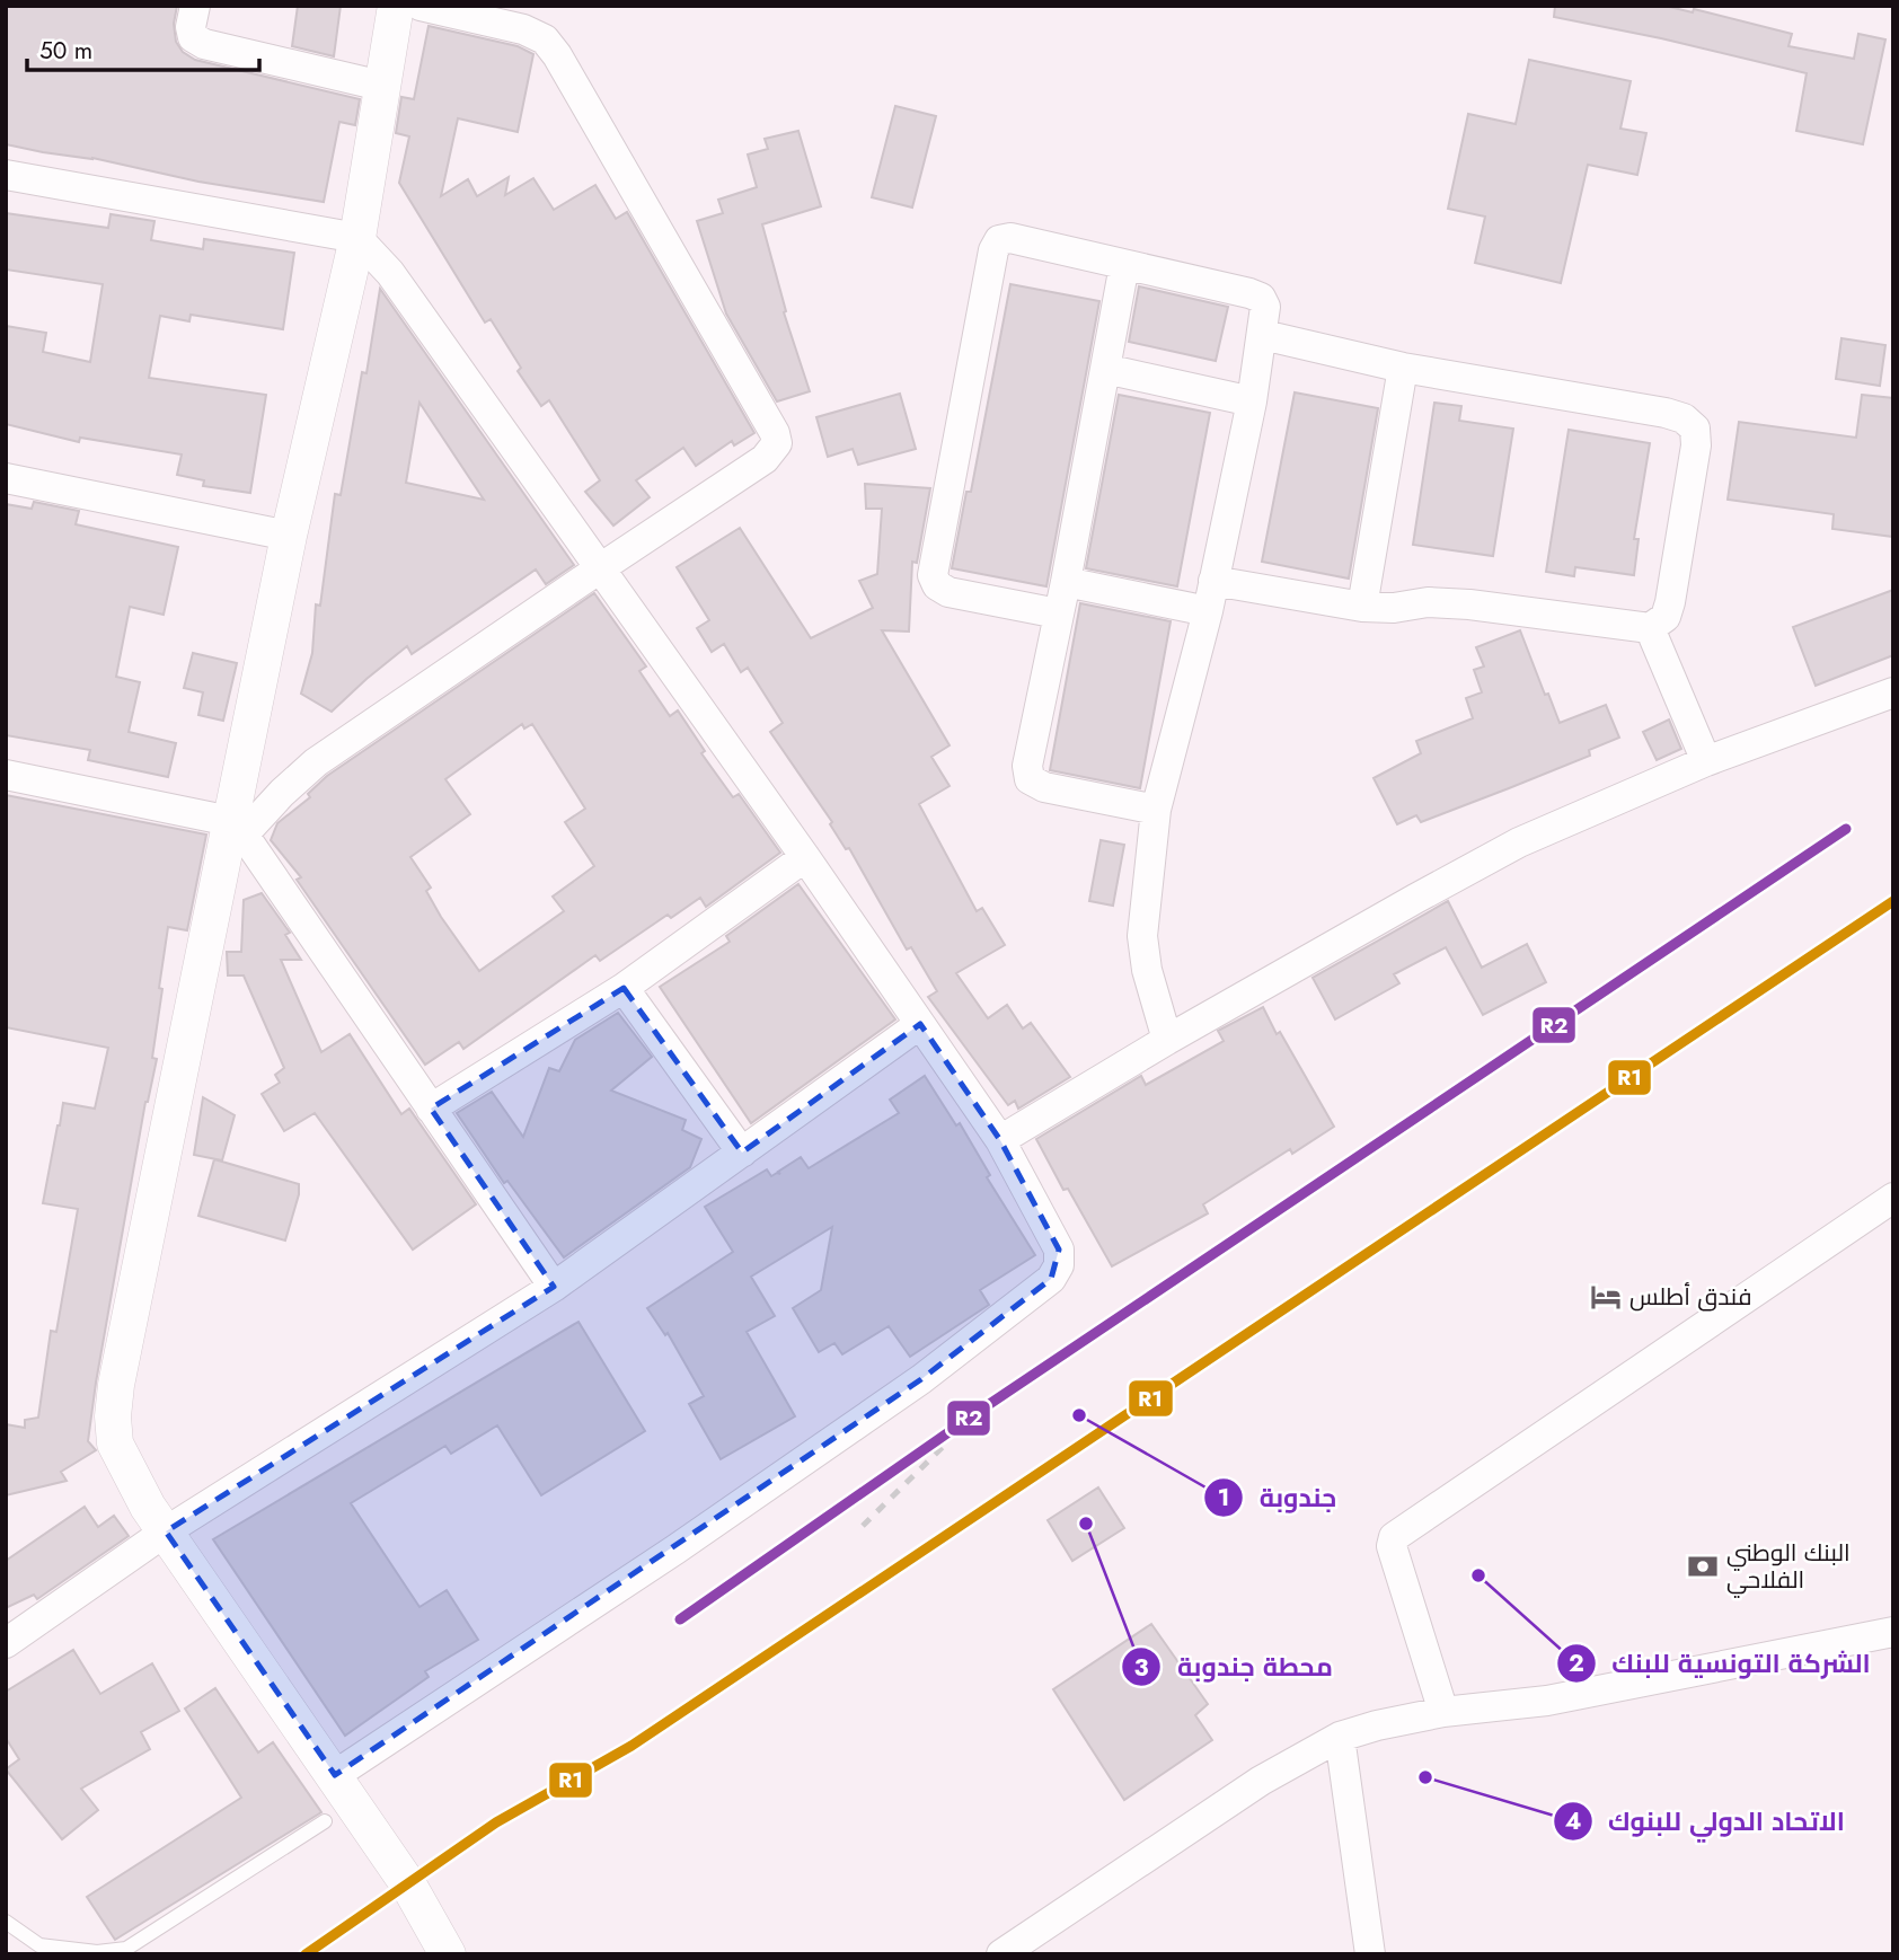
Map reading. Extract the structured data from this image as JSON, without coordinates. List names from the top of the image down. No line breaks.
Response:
{"places":{"hotel":["فندق أطلس"],"other":["جندوبة","محطة جندوبة","الشركة التونسية للبنك","الاتحاد الدولي للبنوك"],"bank":["البنك الوطني الفلاحي"]},"lines":["transit line R2","transit line R1"],"scale_bar":"50 m"}
